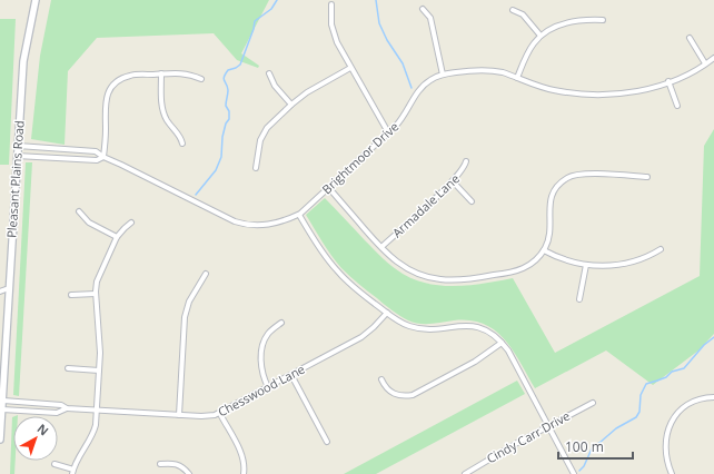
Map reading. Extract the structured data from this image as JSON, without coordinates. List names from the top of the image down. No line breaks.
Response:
{"streets":{"street":["Brightmoor Drive","Pleasant Plains Road","Armadale Lane","Chesswood Lane","Cindy Carr Drive"]},"crossings":[["Brightmoor Drive","Pleasant Plains Road"],["Pleasant Plains Road","Chesswood Lane"]],"scale_bar":"100 m","north":"top right"}
